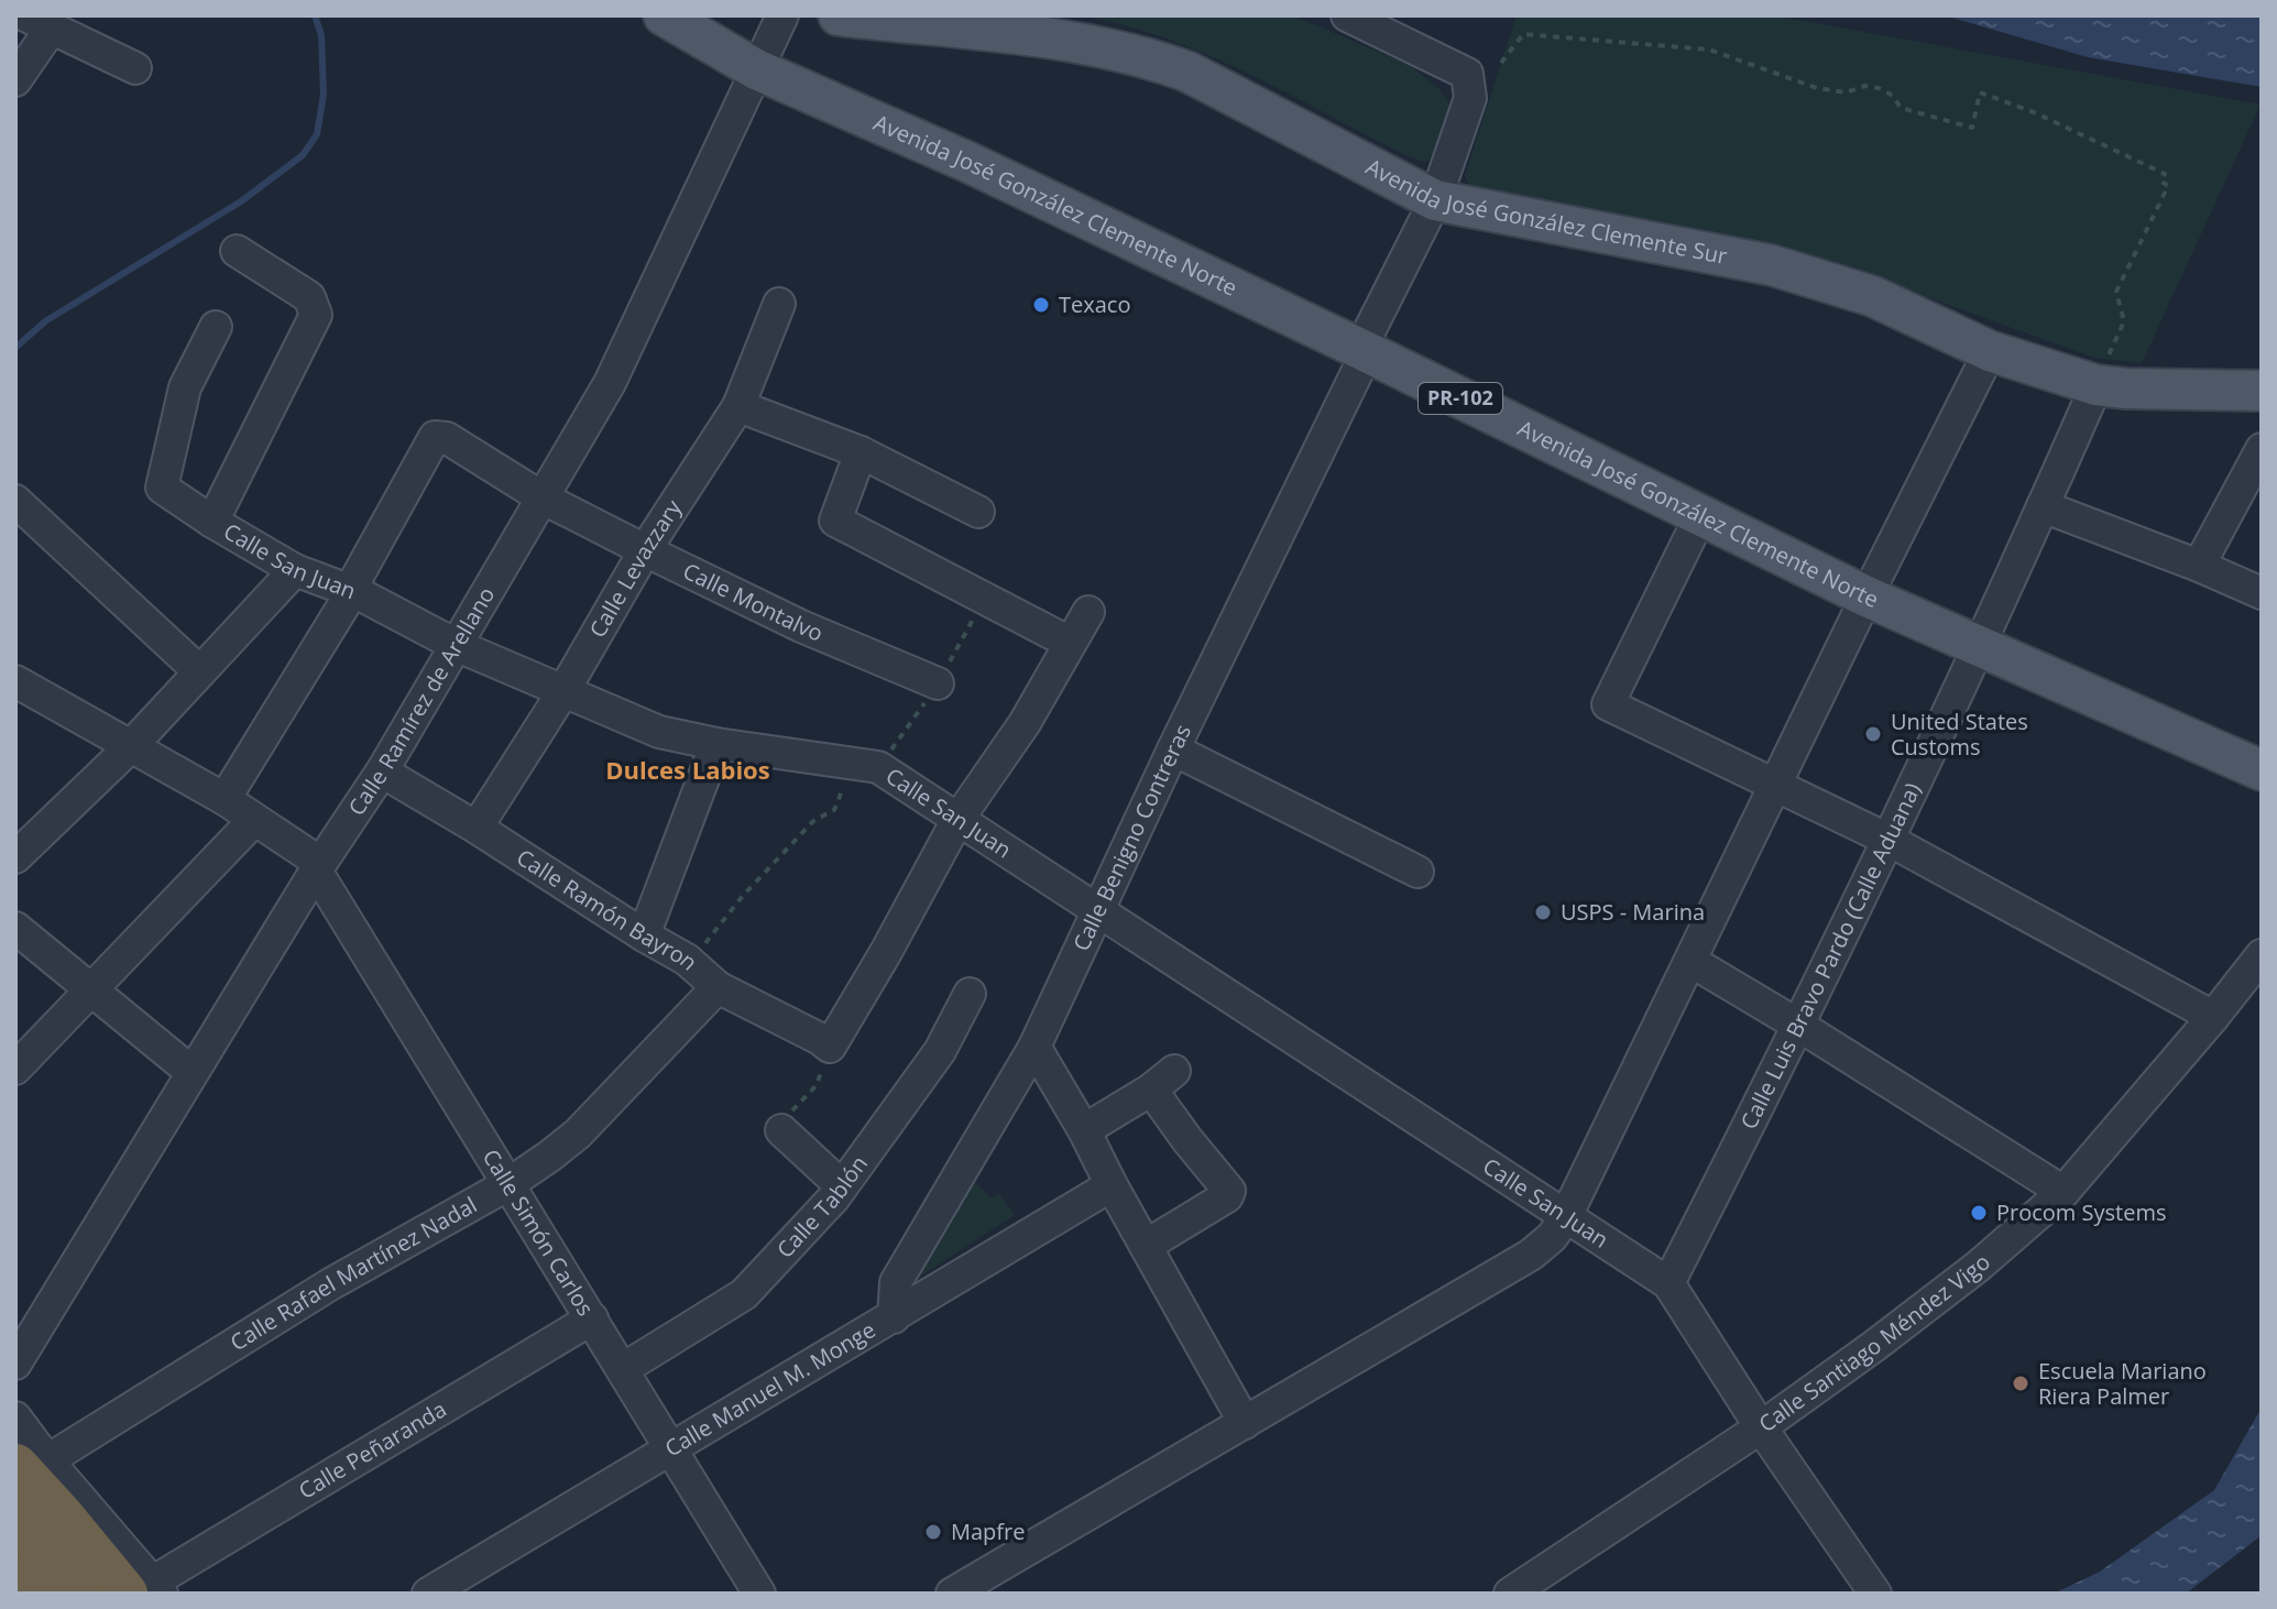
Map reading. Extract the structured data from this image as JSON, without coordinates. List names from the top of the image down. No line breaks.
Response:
{"streets":{"main road":["Avenida José González Clemente Norte","Avenida José González Clemente Sur","PR-102"],"street":["Calle San Juan","Calle Levazzary","Calle Montalvo","Calle Ramírez de Arellano","Calle Benigno Contreras","Calle Ramón Bayron","Calle Luis Bravo Pardo (Calle Aduana)","Calle Tablón","Calle Simón Carlos","Calle Rafael Martínez Nadal","Calle Santiago Méndez Vigo","Calle Manuel M. Monge","Calle Peñaranda"]},"crossings":[["Avenida José González Clemente Norte","Calle Ramírez de Arellano"],["Avenida José González Clemente Norte","Calle Benigno Contreras"],["Avenida José González Clemente Norte","Calle Luis Bravo Pardo (Calle Aduana)"],["Avenida José González Clemente Sur","Calle Benigno Contreras"],["Avenida José González Clemente Sur","Calle Luis Bravo Pardo (Calle Aduana)"],["Calle San Juan","Calle Levazzary"],["Calle San Juan","Calle Montalvo"],["Calle San Juan","Calle Ramírez de Arellano"],["Calle San Juan","Calle Benigno Contreras"],["Calle San Juan","Calle Luis Bravo Pardo (Calle Aduana)"],["Calle San Juan","Calle Santiago Méndez Vigo"],["Calle Levazzary","Calle Montalvo"],["Calle Levazzary","Calle Ramón Bayron"],["Calle Montalvo","Calle Ramírez de Arellano"],["Calle Ramírez de Arellano","Calle Ramón Bayron"],["Calle Ramírez de Arellano","Calle Simón Carlos"],["Calle Benigno Contreras","Calle Manuel M. Monge"],["Calle Ramón Bayron","Calle Rafael Martínez Nadal"],["Calle Tablón","Calle Simón Carlos"],["Calle Simón Carlos","Calle Rafael Martínez Nadal"],["Calle Simón Carlos","Calle Manuel M. Monge"],["Calle Simón Carlos","Calle Peñaranda"]],"districts":["Dulces Labios"],"places":["Texaco","United States Customs","USPS - Marina","Procom Systems","Escuela Mariano Riera Palmer","Mapfre"]}
